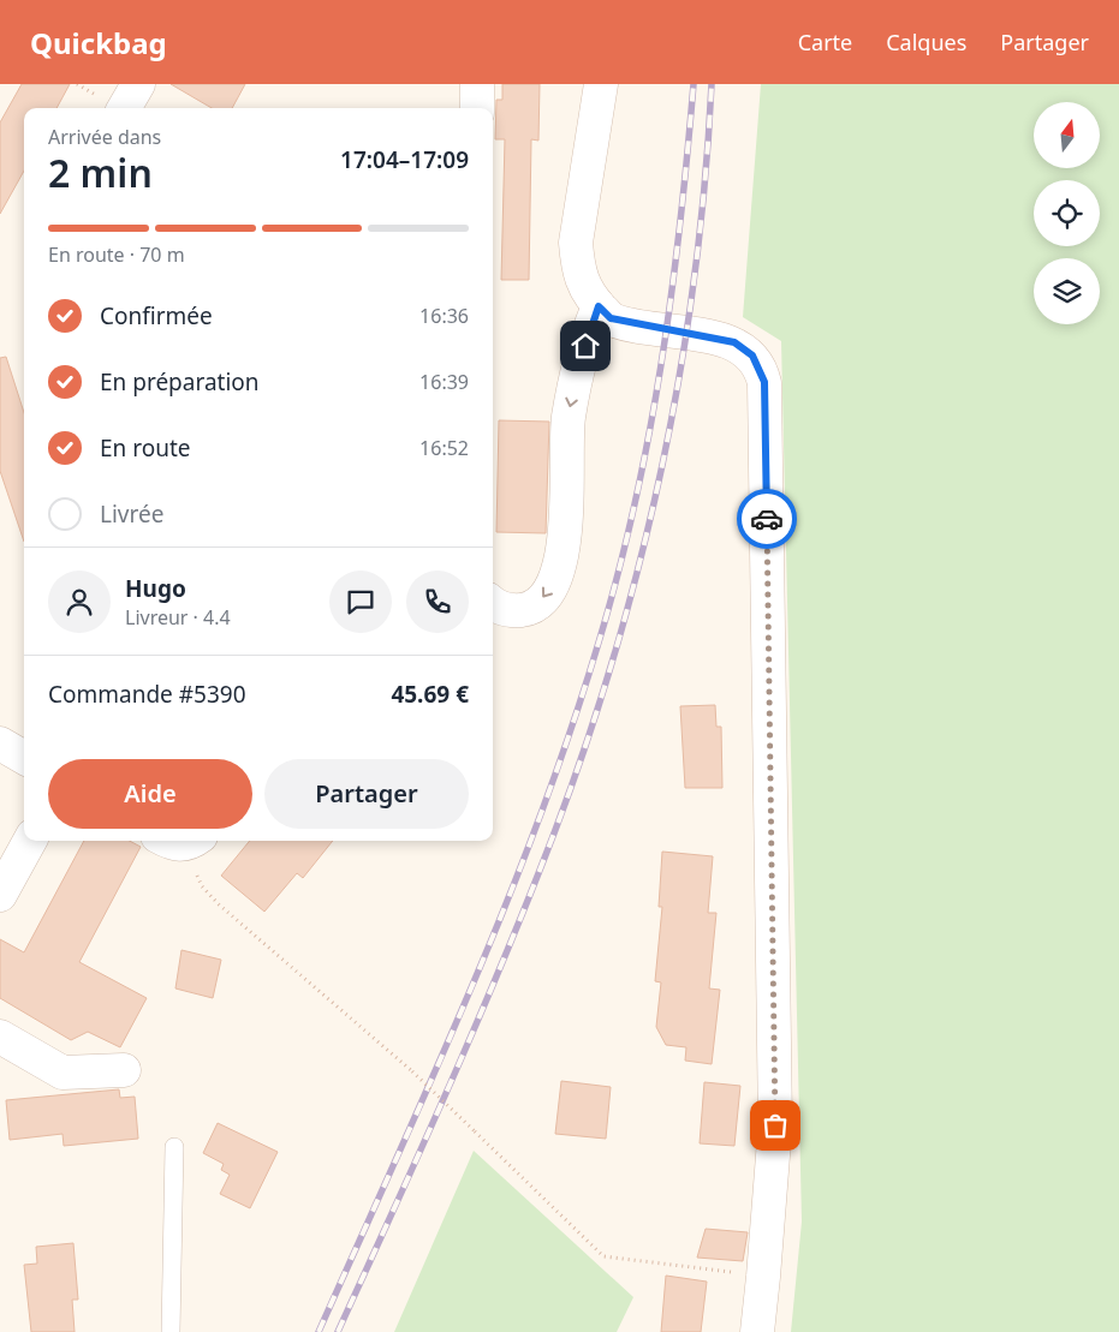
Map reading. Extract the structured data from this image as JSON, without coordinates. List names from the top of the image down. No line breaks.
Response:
{"north":"top","page":{"header":"Quickbag","nav":["Carte","Calques","Partager"],"heading":["2 min","Arrivée dans","17:04–17:09"],"panel":["Hugo","Livreur · 4.4","Commande #5390","45.69 €"],"bar":"En route · 70 m","list":[["Confirmée","16:36"],["En préparation","16:39"],["En route","16:52"],"Livrée"],"buttons":["Aide","Partager"]}}
